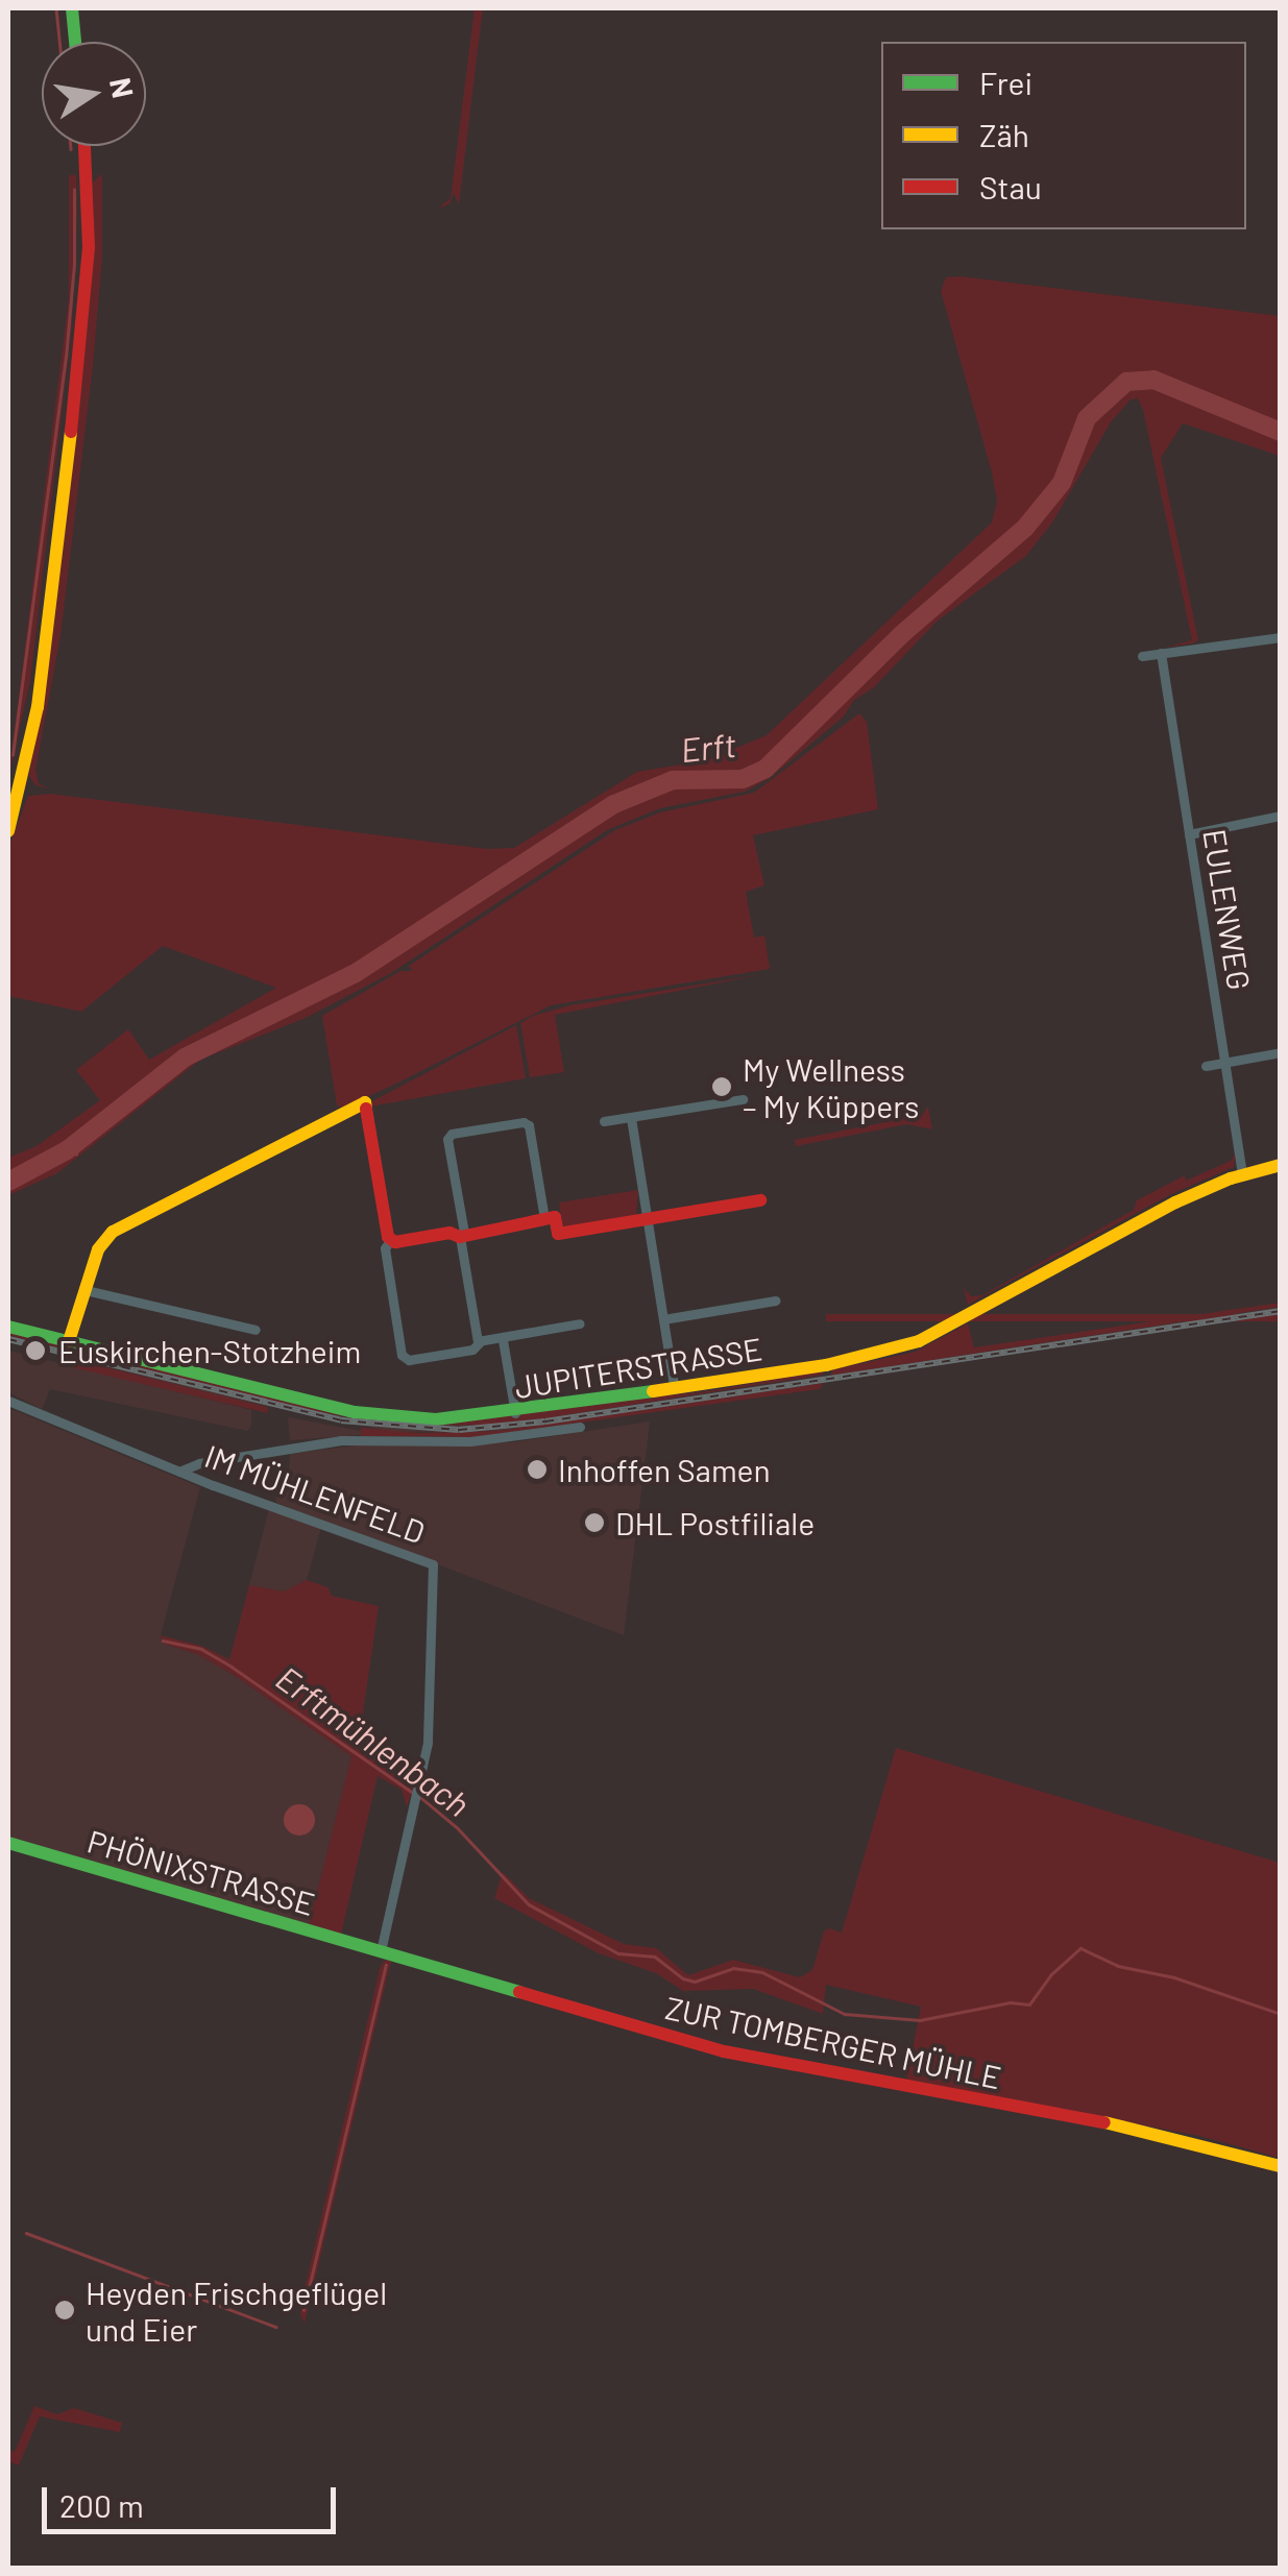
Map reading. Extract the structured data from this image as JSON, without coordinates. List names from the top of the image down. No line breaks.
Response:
{"streets":{"street":["EULENWEG","JUPITERSTRASSE","IM MÜHLENFELD","PHÖNIXSTRASSE","ZUR TOMBERGER MÜHLE"]},"crossings":[["EULENWEG","JUPITERSTRASSE"],["IM MÜHLENFELD","PHÖNIXSTRASSE"],["IM MÜHLENFELD","ZUR TOMBERGER MÜHLE"],["PHÖNIXSTRASSE","ZUR TOMBERGER MÜHLE"]],"water":["Erft","Erftmühlenbach"],"places":["My Wellness – My Küppers","Euskirchen-Stotzheim","Inhoffen Samen","DHL Postfiliale","Heyden Frischgeflügel und Eier"],"legend":["Frei","Zäh","Stau"],"scale_bar":"200 m","north":"right"}
